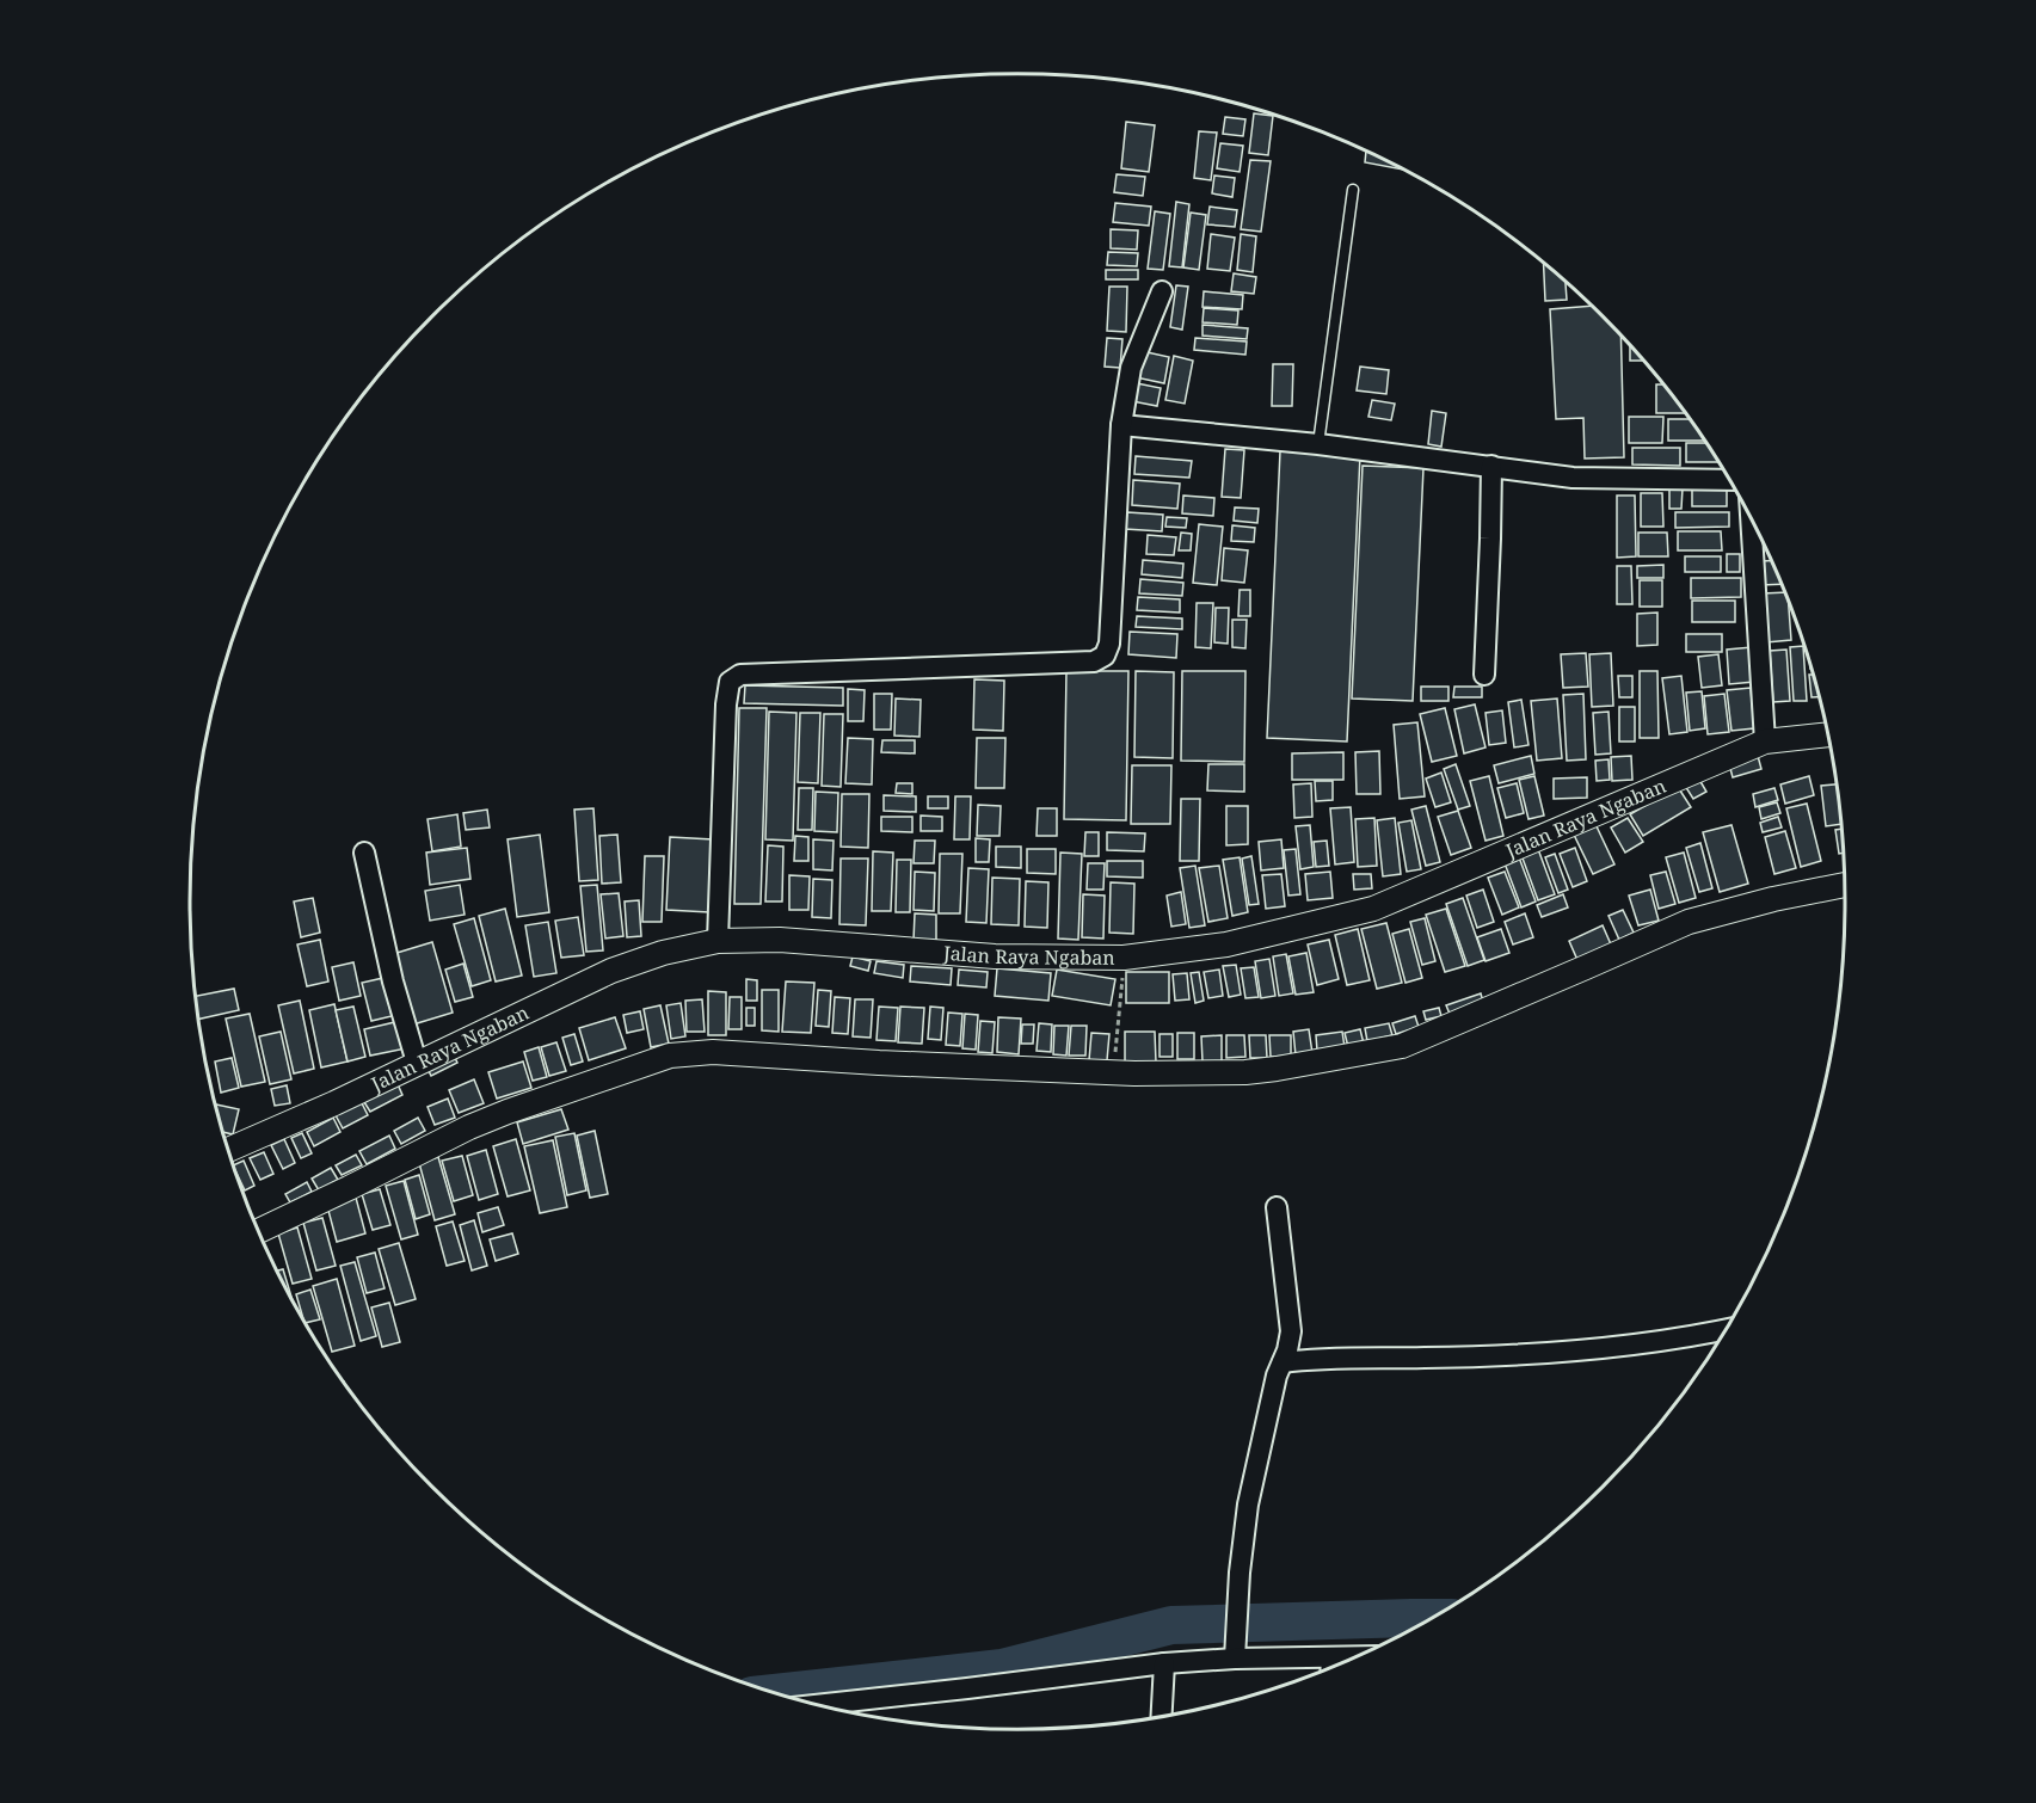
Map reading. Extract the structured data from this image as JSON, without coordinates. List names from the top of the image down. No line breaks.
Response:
{"streets":{"street":["Jalan Raya Ngaban"]}}
